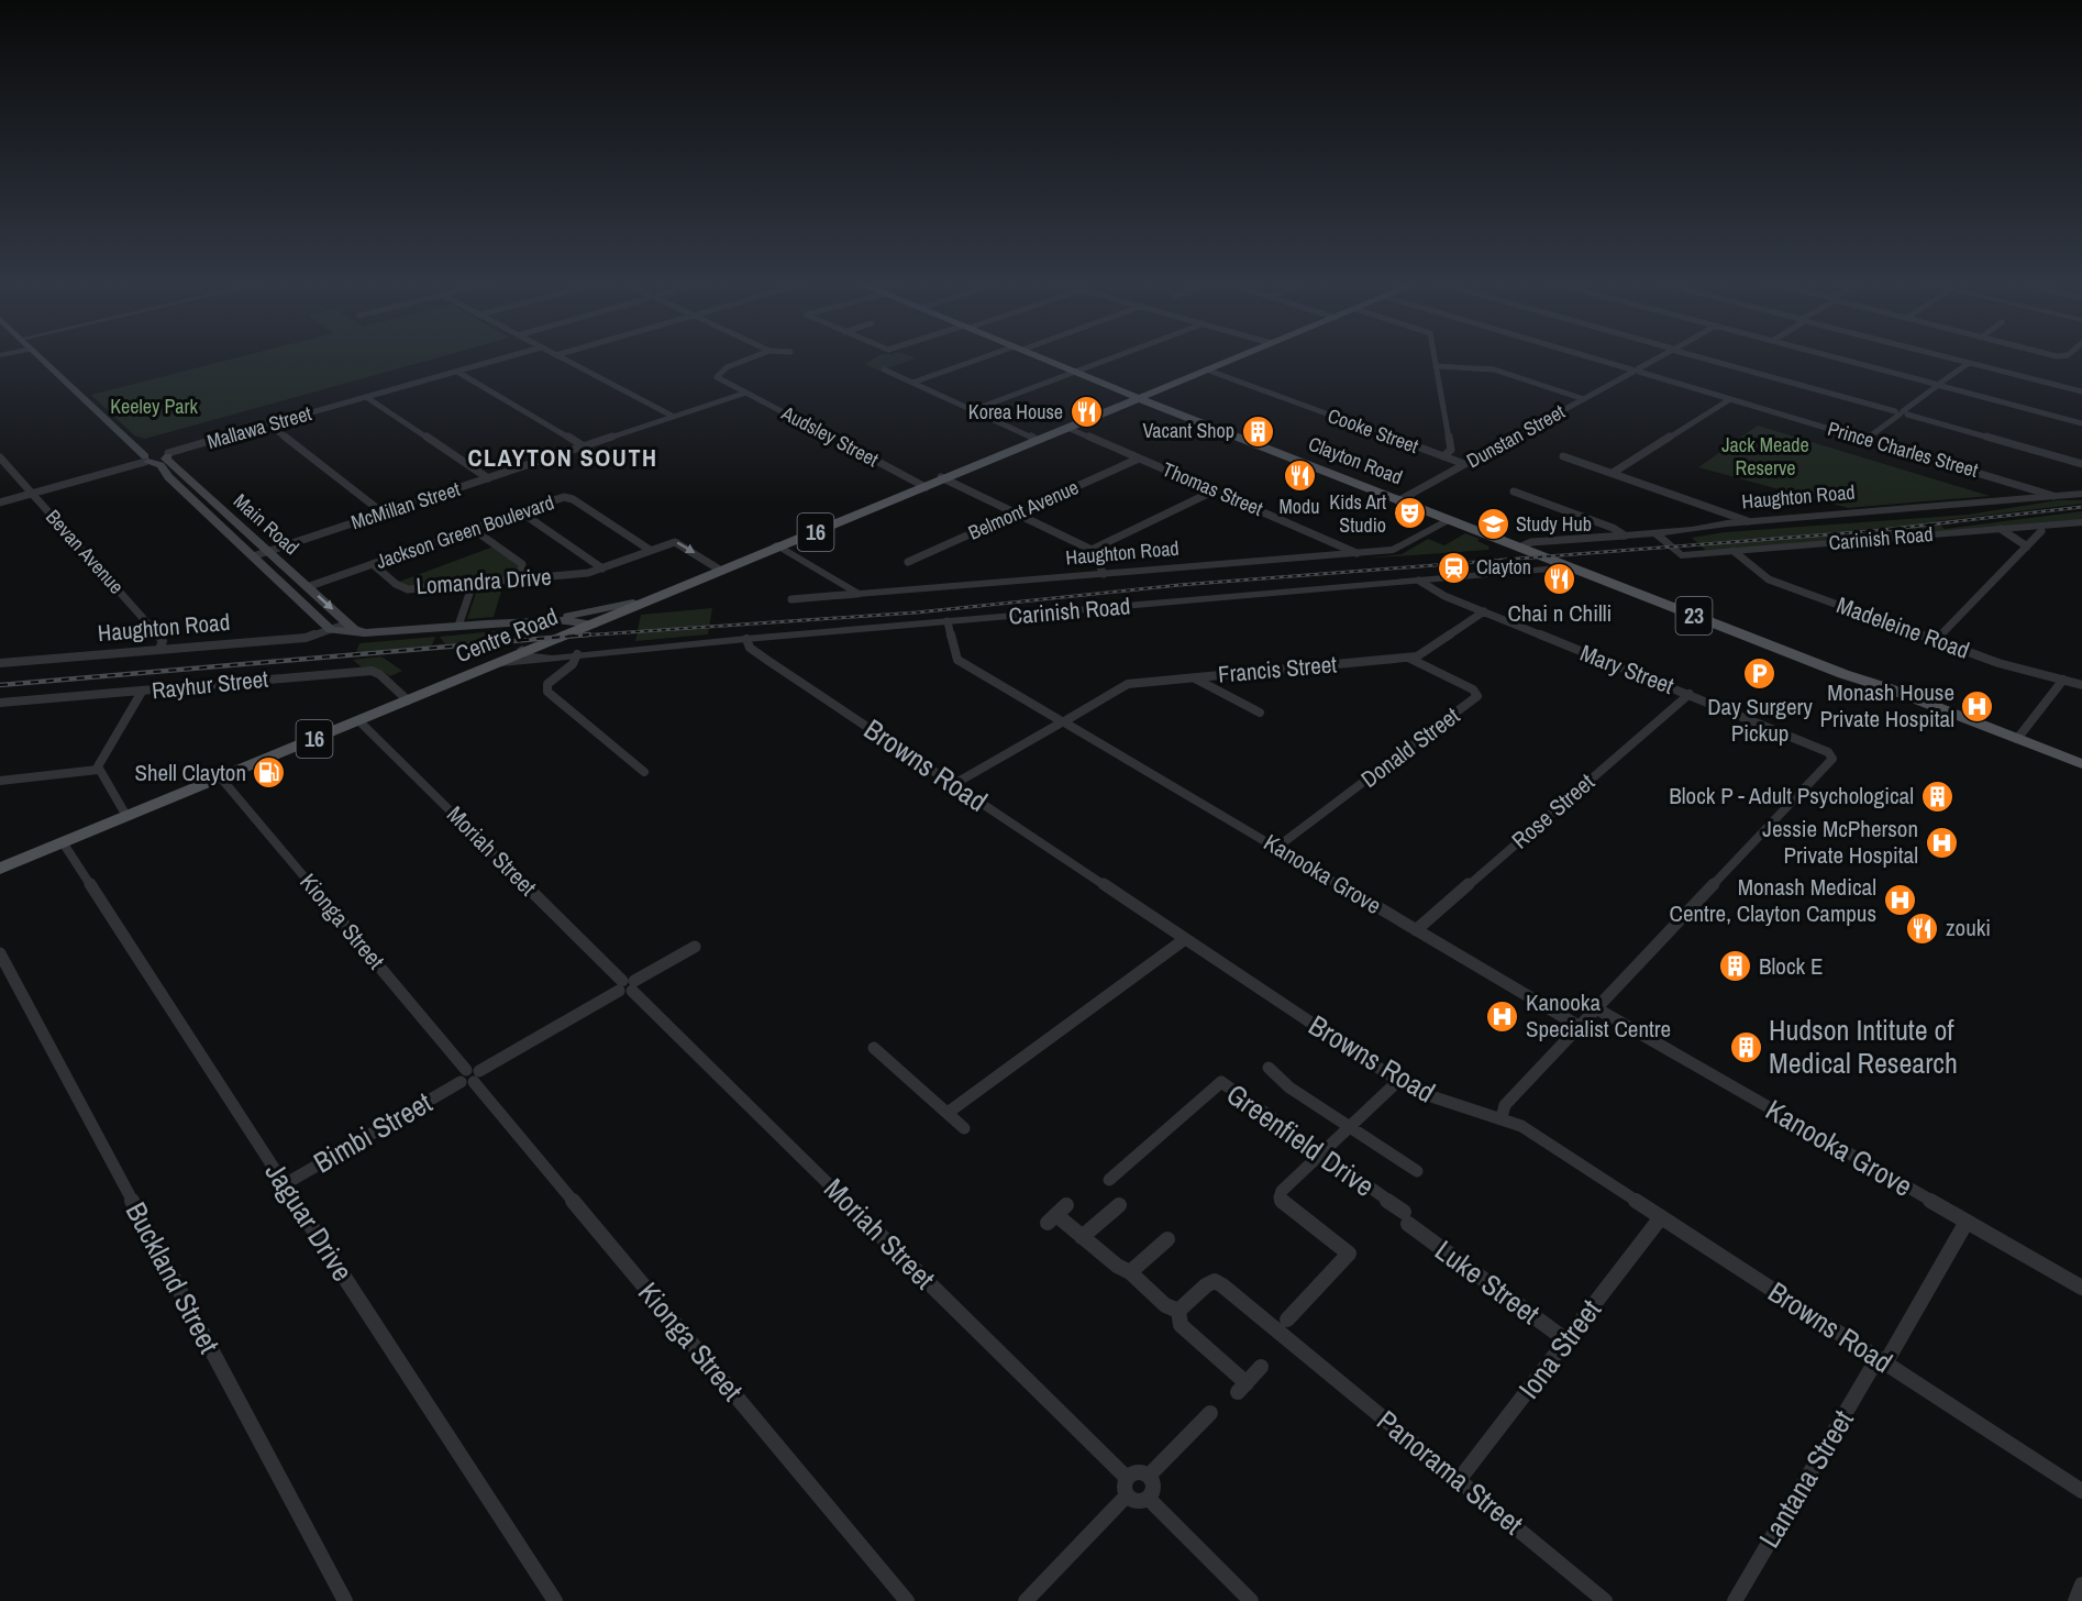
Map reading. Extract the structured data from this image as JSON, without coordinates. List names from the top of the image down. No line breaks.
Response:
{"streets":{"main road":["Clayton Road","Haughton Road","Main Road","16","23","Centre Road"],"street":["Mallawa Street","Cooke Street","Audsley Street","Dunstan Street","Prince Charles Street","Thomas Street","McMillan Street","Belmont Avenue","Jackson Green Boulevard","Carinish Road","Bevan Avenue","Lomandra Drive","Madeleine Road","Francis Street","Mary Street","Rayhur Street","Donald Street","Browns Road","Rose Street","Moriah Street","Kanooka Grove","Kionga Street","Bimbi Street","Greenfield Drive","Jaguar Drive","Buckland Street","Luke Street","Iona Street","Panorama Street","Lantana Street"]},"crossings":[["Mallawa Street","Main Road"],["Cooke Street","Dunstan Street"],["Cooke Street","Centre Road"],["Audsley Street","McMillan Street"],["Audsley Street","Centre Road"],["Dunstan Street","Prince Charles Street"],["Dunstan Street","Clayton Road"],["Prince Charles Street","Haughton Road"],["Clayton Road","Haughton Road"],["Clayton Road","Carinish Road"],["Clayton Road","Centre Road"],["Thomas Street","Haughton Road"],["Thomas Street","Belmont Avenue"],["Thomas Street","Centre Road"],["Haughton Road","Main Road"],["Haughton Road","Carinish Road"],["Haughton Road","Bevan Avenue"],["Haughton Road","Centre Road"],["McMillan Street","Main Road"],["Main Road","Jackson Green Boulevard"],["Jackson Green Boulevard","Lomandra Drive"],["Carinish Road","Madeleine Road"],["Carinish Road","Centre Road"],["Carinish Road","Mary Street"],["Carinish Road","Browns Road"],["Carinish Road","Kanooka Grove"],["Lomandra Drive","Centre Road"],["Centre Road","Rayhur Street"],["Centre Road","Moriah Street"],["Centre Road","Kionga Street"],["Centre Road","Jaguar Drive"],["Francis Street","Mary Street"],["Francis Street","Donald Street"],["Francis Street","Browns Road"],["Francis Street","Kanooka Grove"],["Mary Street","Rose Street"],["Mary Street","Kanooka Grove"],["Donald Street","Kanooka Grove"],["Browns Road","Iona Street"],["Browns Road","Lantana Street"],["Rose Street","Kanooka Grove"],["Moriah Street","Bimbi Street"],["Kanooka Grove","Lantana Street"],["Kionga Street","Bimbi Street"],["Bimbi Street","Jaguar Drive"],["Greenfield Drive","Luke Street"],["Luke Street","Iona Street"],["Iona Street","Panorama Street"]],"districts":["CLAYTON SOUTH"],"parks":["Keeley Park","Jack Meade Reserve"],"places":{"restaurant":["Korea House","Modu","Chai n Chilli","zouki"],"building":["Vacant Shop","Block P - Adult Psychological","Block E","Hudson Intitute of Medical Research"],"theatre":["Kids Art Studio"],"school or university":["Study Hub"],"station":["Clayton"],"parking":["Day Surgery Pickup"],"hospital":["Monash House Private Hospital","Jessie McPherson Private Hospital","Monash Medical Centre, Clayton Campus","Kanooka Specialist Centre"],"fuel station":["Shell Clayton"]}}
